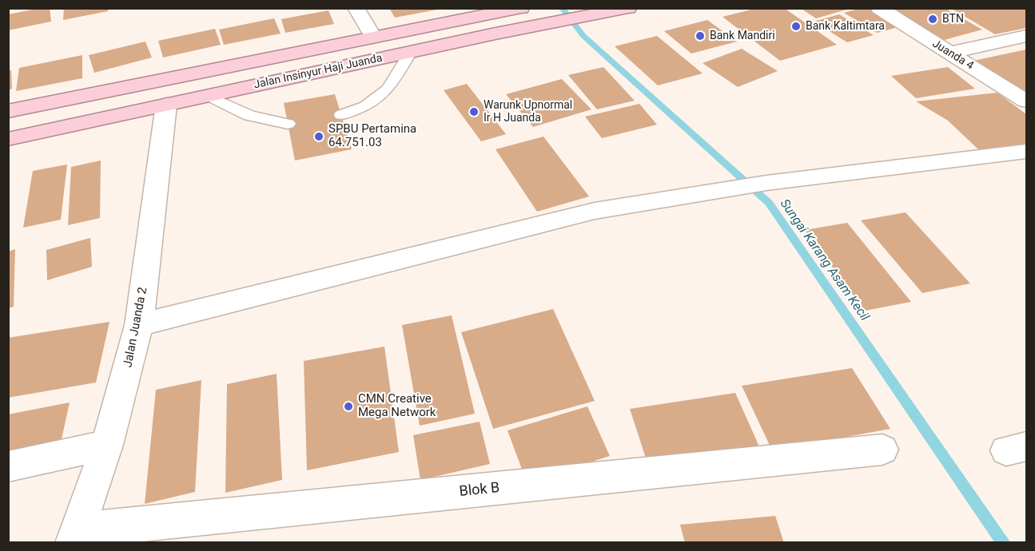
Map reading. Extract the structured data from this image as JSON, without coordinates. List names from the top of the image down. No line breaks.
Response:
{"streets":{"highway":["Jalan Insinyur Haji Juanda"],"street":["Juanda 4","Jalan Juanda 2","Blok B"]},"crossings":[["Jalan Insinyur Haji Juanda","Jalan Juanda 2"],["Jalan Juanda 2","Blok B"]],"water":["Sungai Karang Asam Kecil"],"places":["BTN","Bank Kaltimtara","Bank Mandiri","Warunk Upnormal Ir H Juanda","SPBU Pertamina 64.751.03","CMN Creative Mega Network"]}
